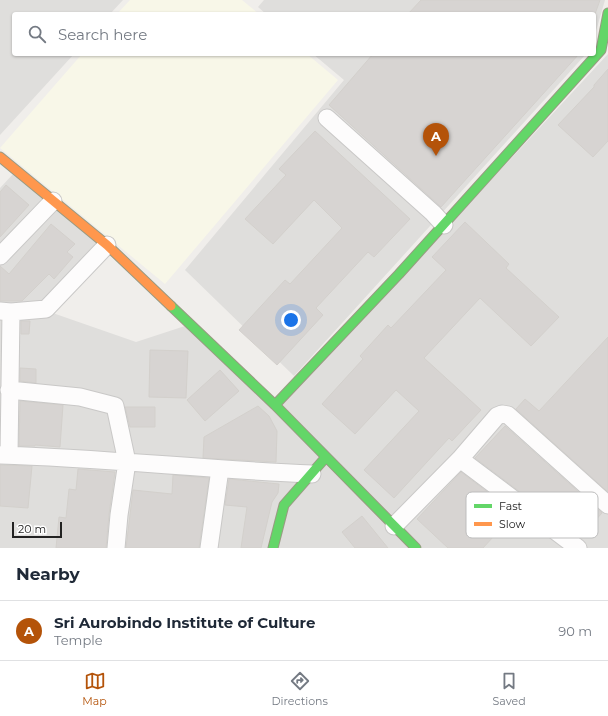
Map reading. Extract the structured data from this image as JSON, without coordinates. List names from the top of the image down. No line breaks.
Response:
{"legend":["Fast","Slow"],"scale_bar":"20 m","page":{"search":"Search here","pins":"A","scale":"20 m","heading":"Nearby","list":[{"mark":"A","name":"Sri Aurobindo Institute of Culture","note":"Temple","value":"90 m"}],"nav":["Map","Directions","Saved"]}}
